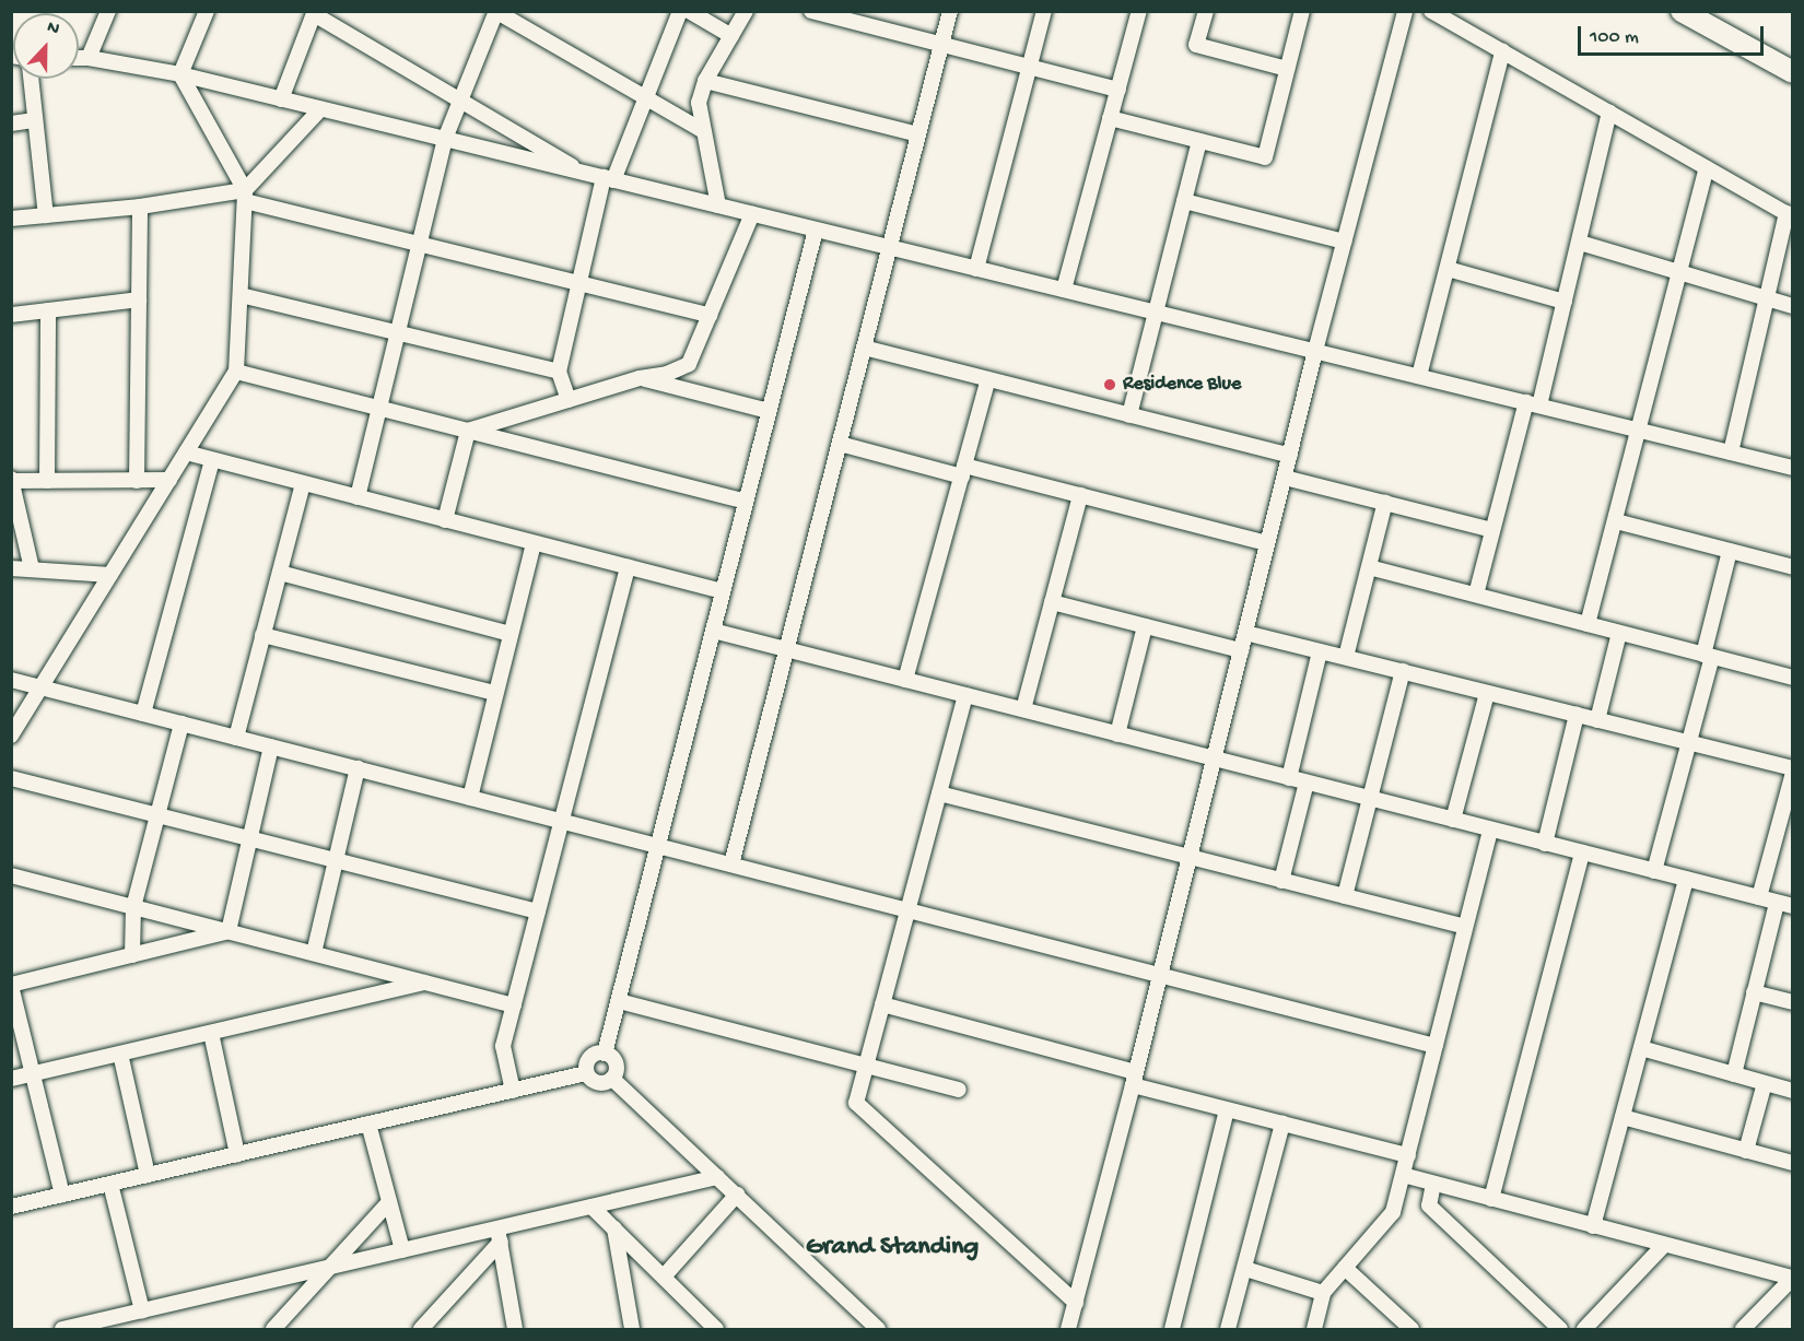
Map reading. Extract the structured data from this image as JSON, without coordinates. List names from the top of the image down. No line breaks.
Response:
{"districts":["Grand Standing"],"places":["Residence Blue"],"scale_bar":"100 m","north":"top"}
